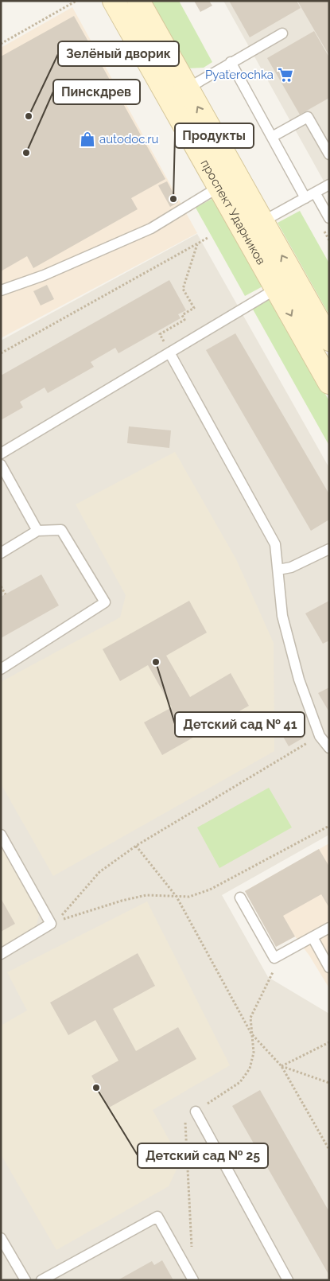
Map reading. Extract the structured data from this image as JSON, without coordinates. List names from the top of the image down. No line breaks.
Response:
{"streets":{"street":["проспект Ударников"]},"places":{"supermarket":["Pyaterochka"],"other":["Зелёный дворик","Пинскдрев","Продукты","Детский сад № 41","Детский сад № 25"],"shop":["autodoc.ru"]}}
